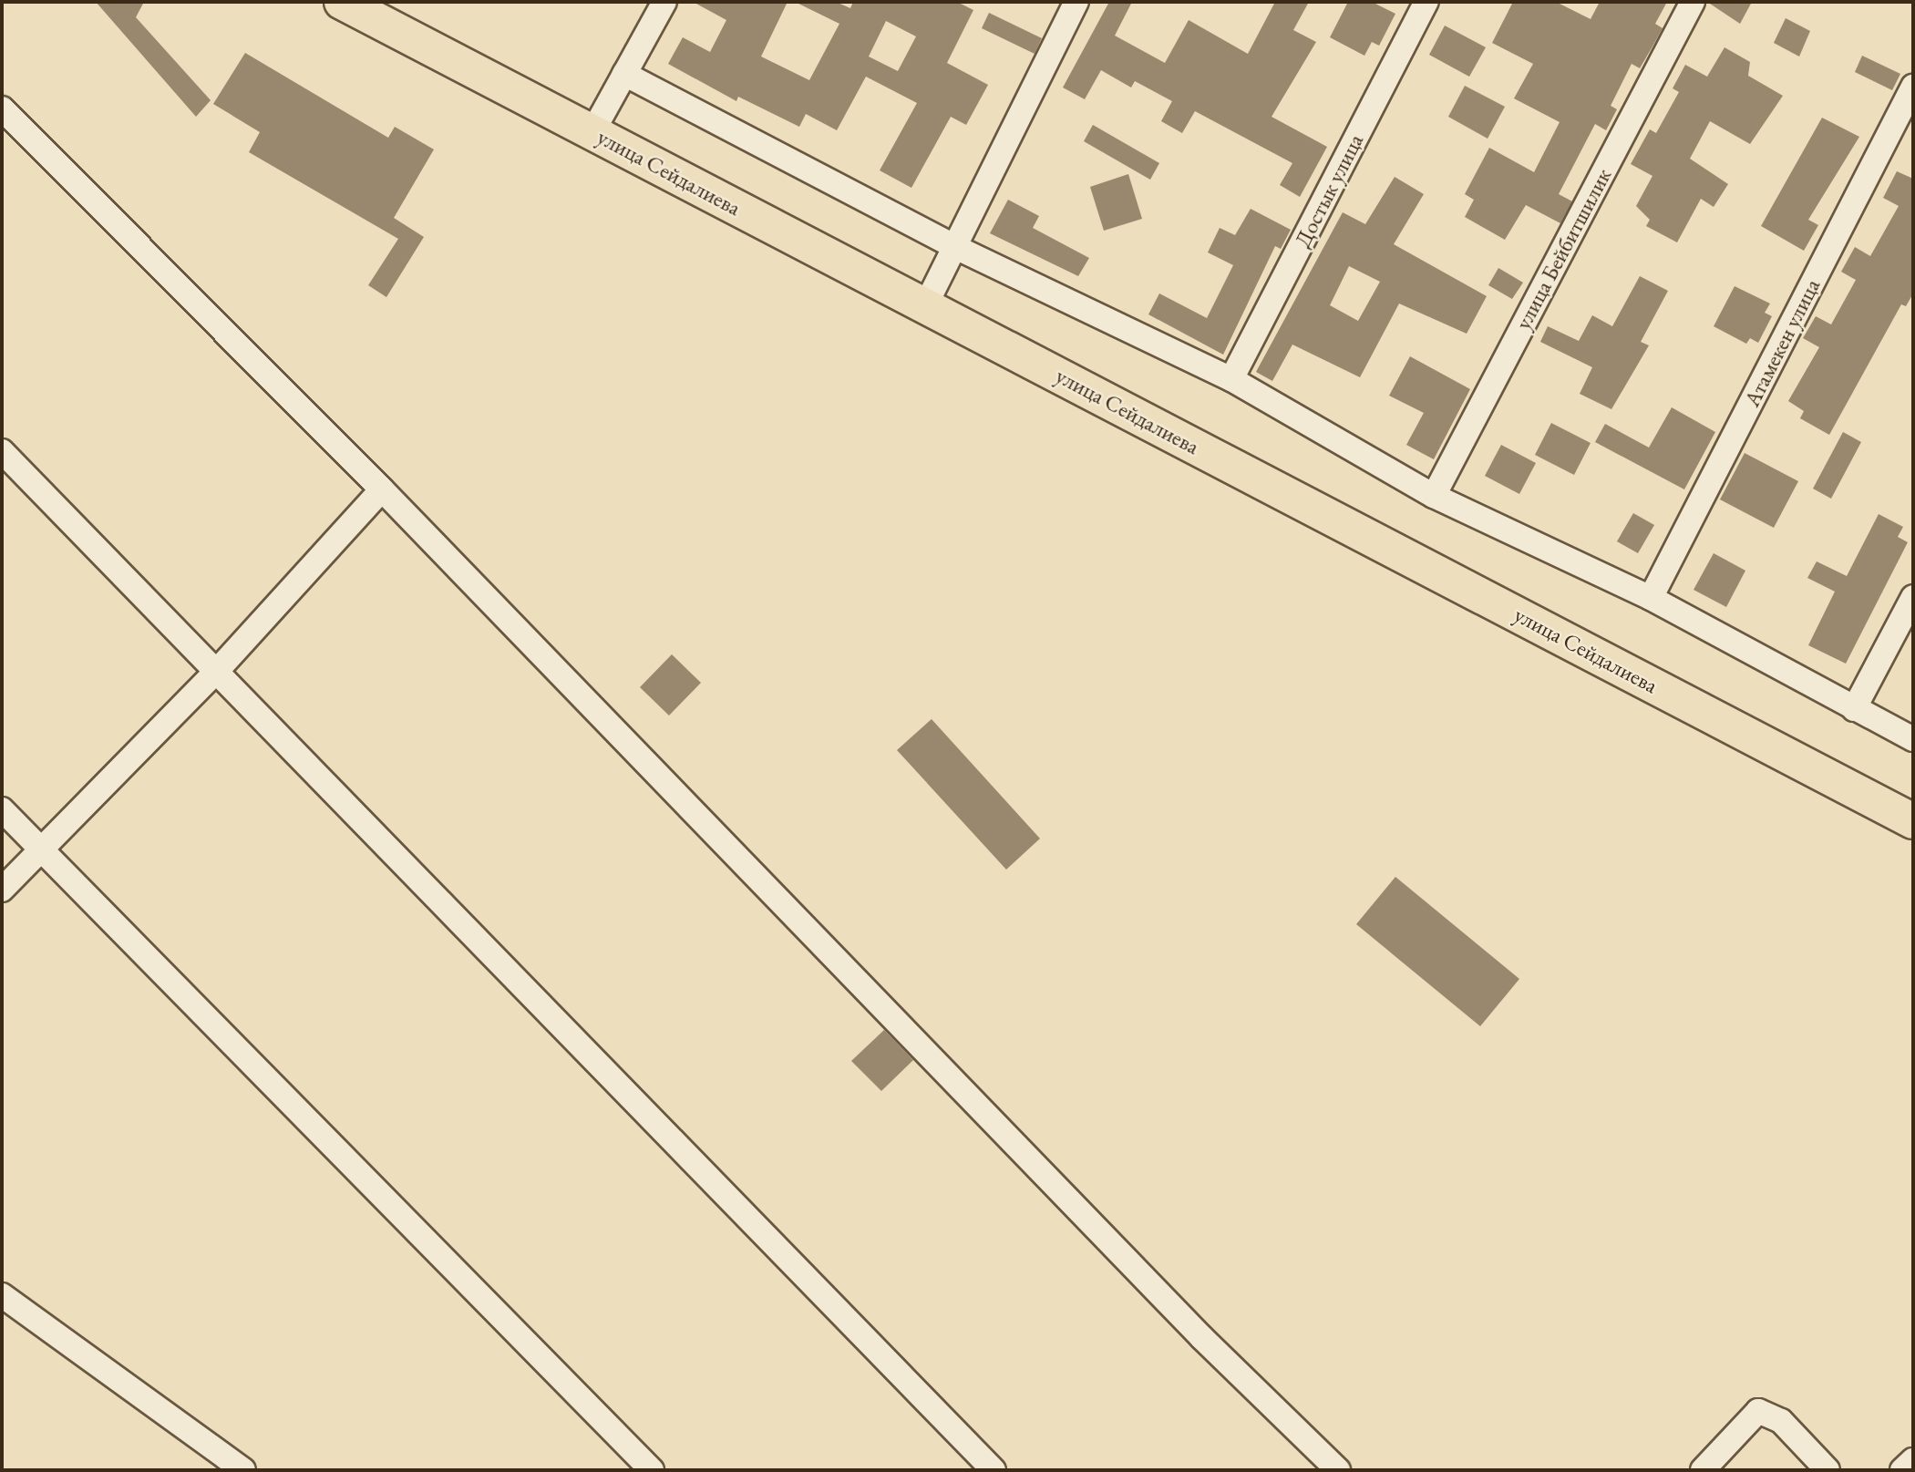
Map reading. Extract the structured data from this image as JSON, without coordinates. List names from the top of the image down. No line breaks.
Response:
{"streets":{"main road":["улица Сейдалиева"],"street":["Достык улица","улица Бейбитшилик","Атамекен улица"]}}
